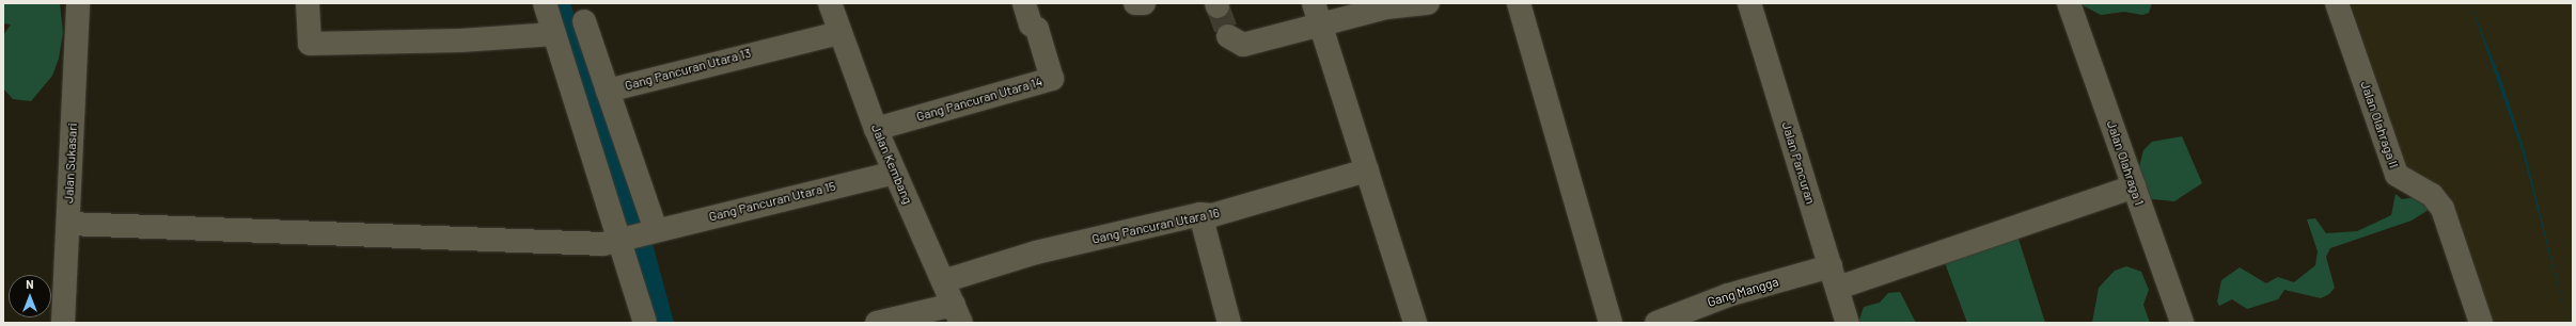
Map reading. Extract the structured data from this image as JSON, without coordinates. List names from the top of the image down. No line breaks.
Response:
{"streets":{"street":["Gang Pancuran Utara 13","Gang Pancuran Utara 14","Jalan Olahraga II","Jalan Sukasari","Jalan Pancuran","Jalan Olahraga 1","Jalan Kembang","Gang Pancuran Utara 15","Gang Pancuran Utara 16","Gang Mangga"]},"crossings":[["Gang Pancuran Utara 13","Jalan Kembang"],["Gang Pancuran Utara 14","Jalan Kembang"],["Jalan Sukasari","Gang Pancuran Utara 15"],["Jalan Pancuran","Gang Mangga"],["Jalan Olahraga 1","Gang Mangga"],["Jalan Kembang","Gang Pancuran Utara 15"],["Jalan Kembang","Gang Pancuran Utara 16"]],"north":"top"}
